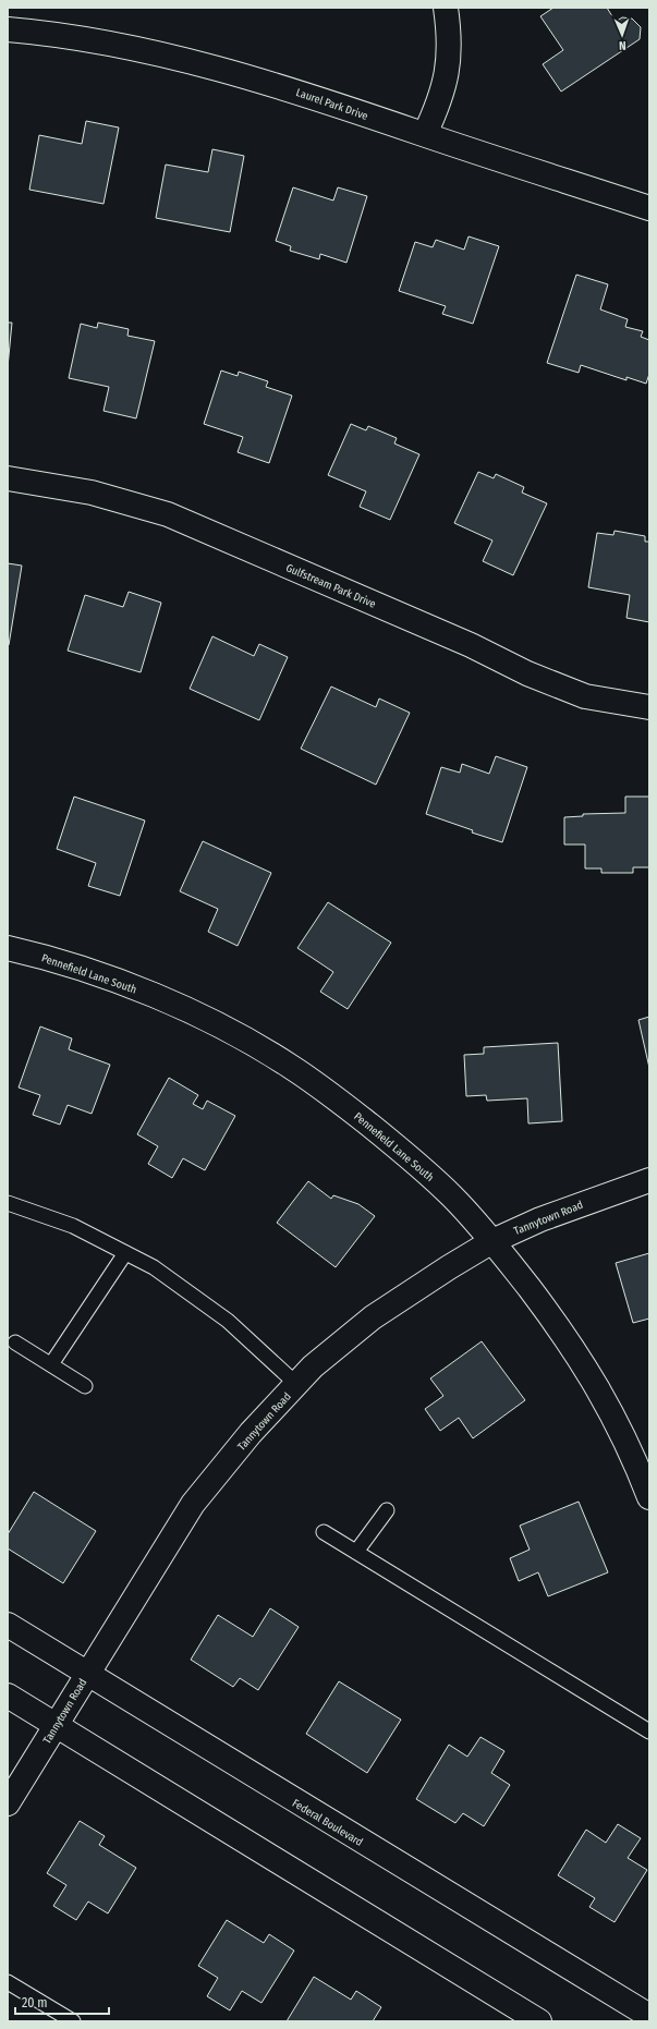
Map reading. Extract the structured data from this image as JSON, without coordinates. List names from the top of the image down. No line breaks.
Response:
{"streets":{"street":["Laurel Park Drive","Gulfstream Park Drive","Pennefield Lane South","Tannytown Road","Federal Boulevard"]},"crossings":[["Pennefield Lane South","Tannytown Road"],["Tannytown Road","Federal Boulevard"]],"scale_bar":"20 m","north":"bottom"}
